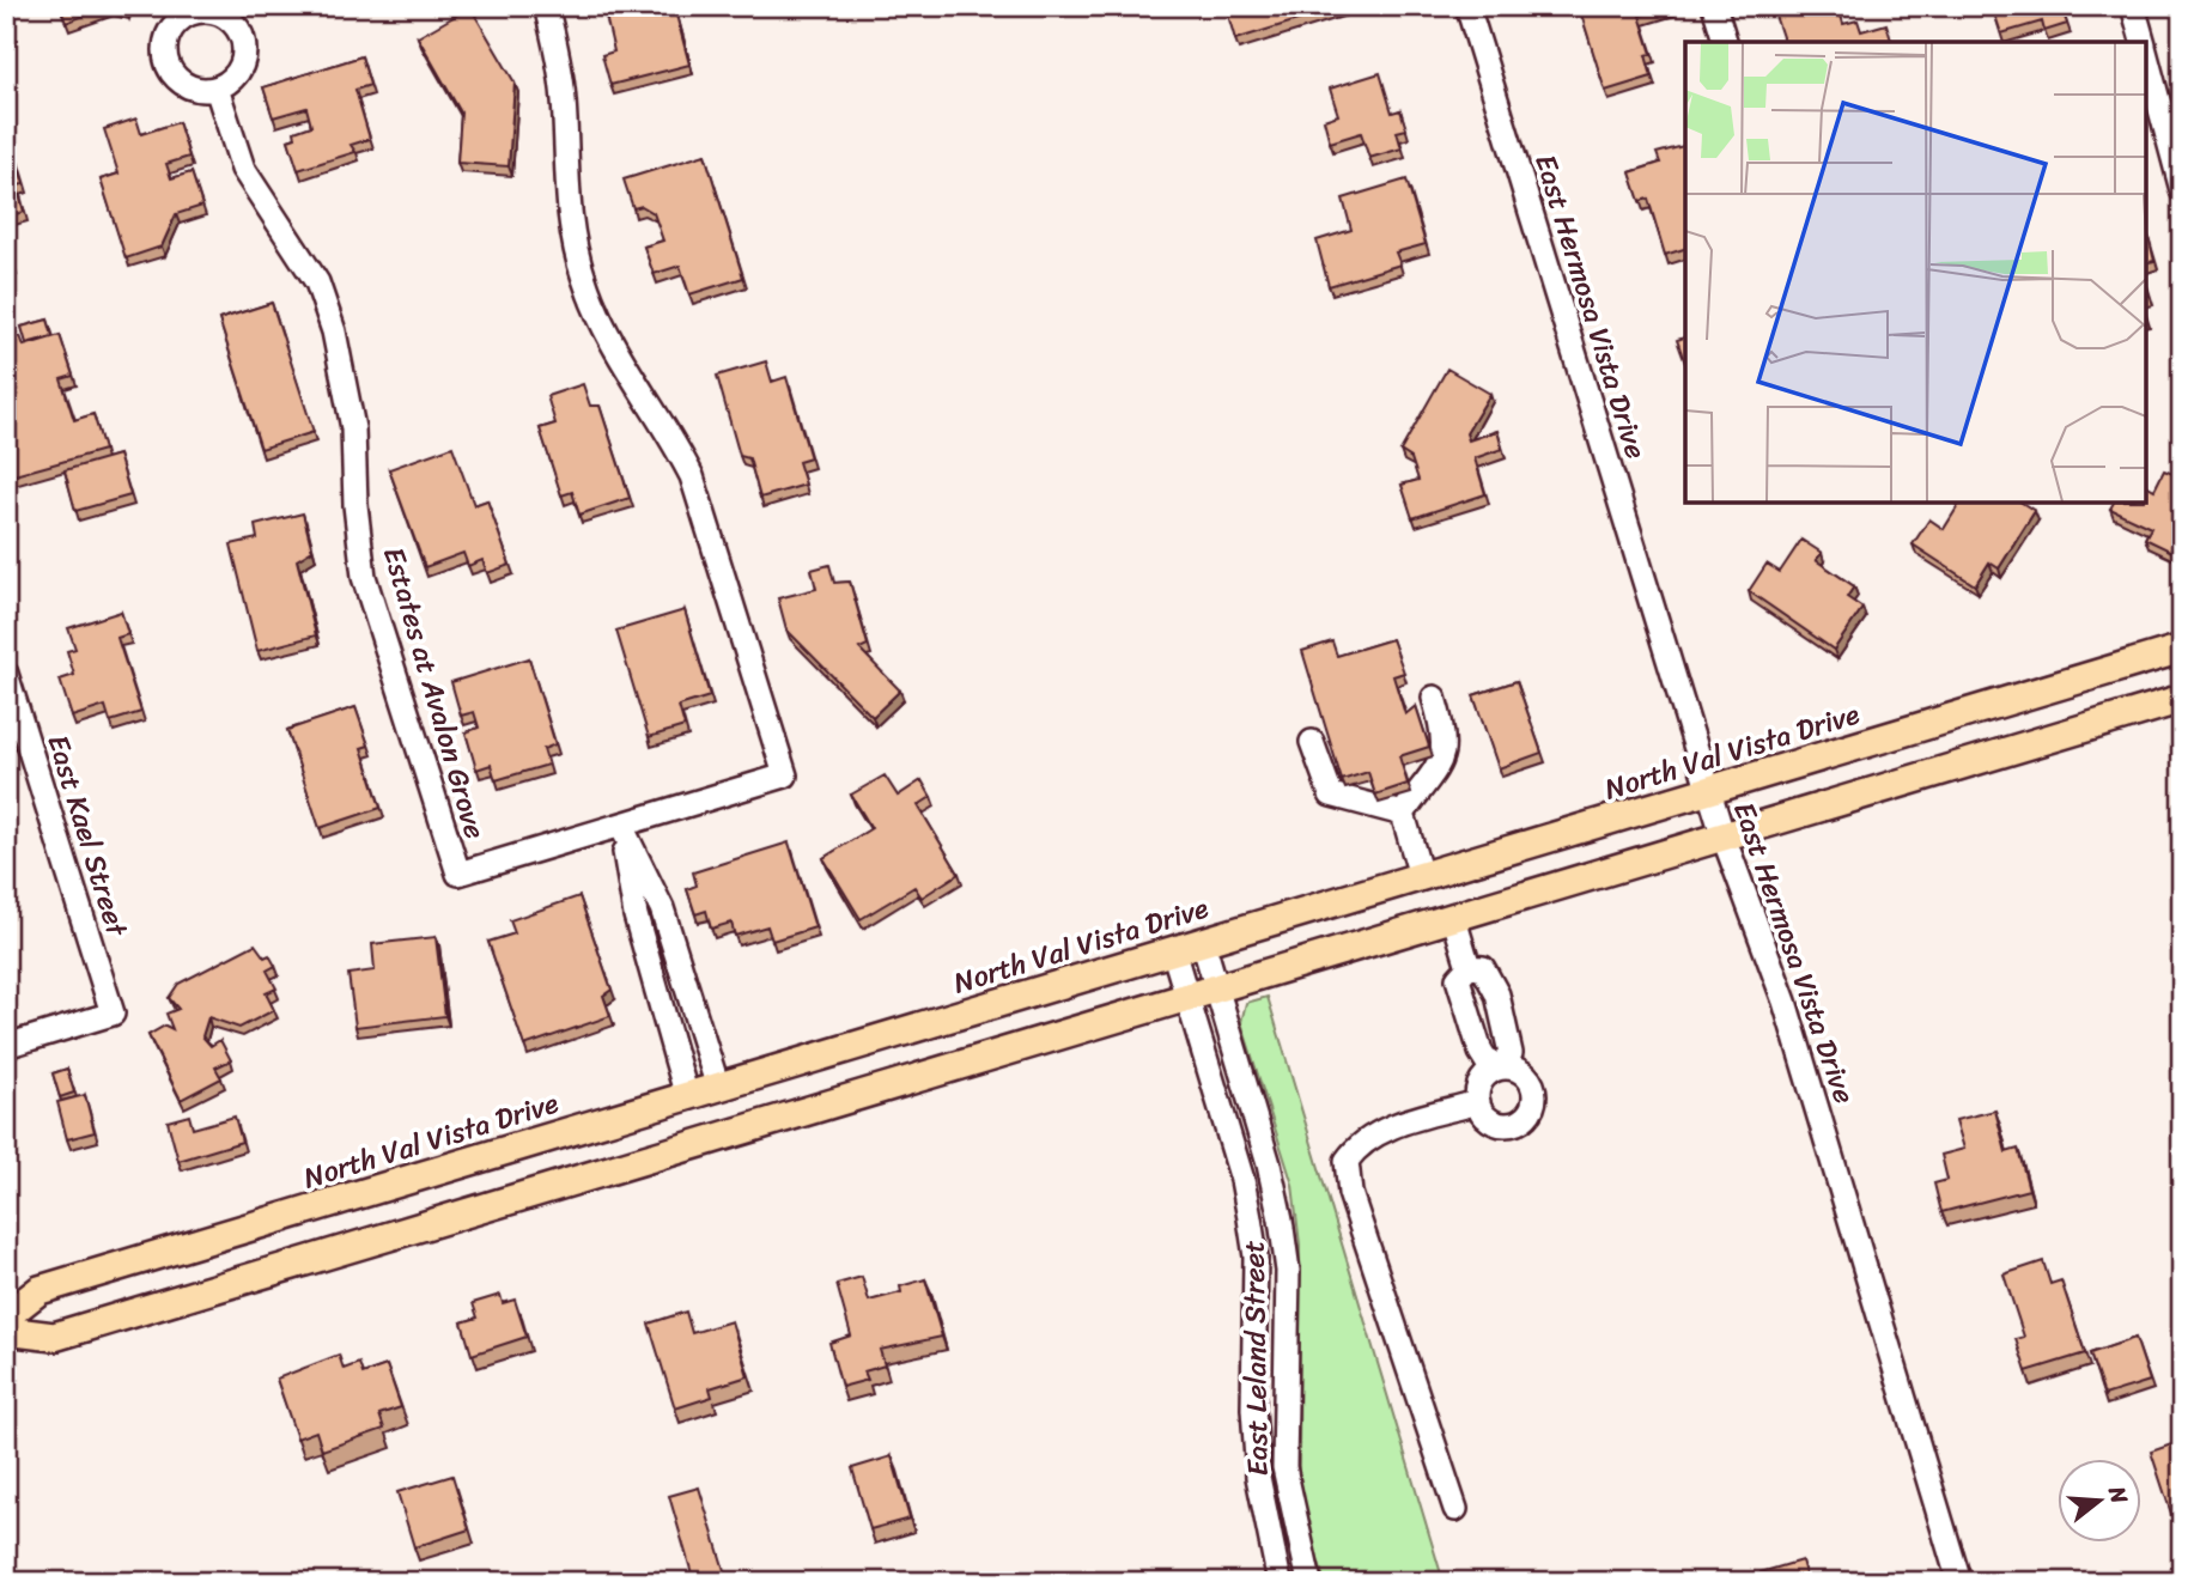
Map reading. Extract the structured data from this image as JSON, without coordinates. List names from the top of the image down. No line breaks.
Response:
{"streets":{"main road":["North Val Vista Drive"],"street":["East Hermosa Vista Drive","Estates at Avalon Grove","East Kael Street","East Leland Street"]},"crossings":[["East Hermosa Vista Drive","North Val Vista Drive"],["North Val Vista Drive","East Leland Street"]],"north":"right"}
